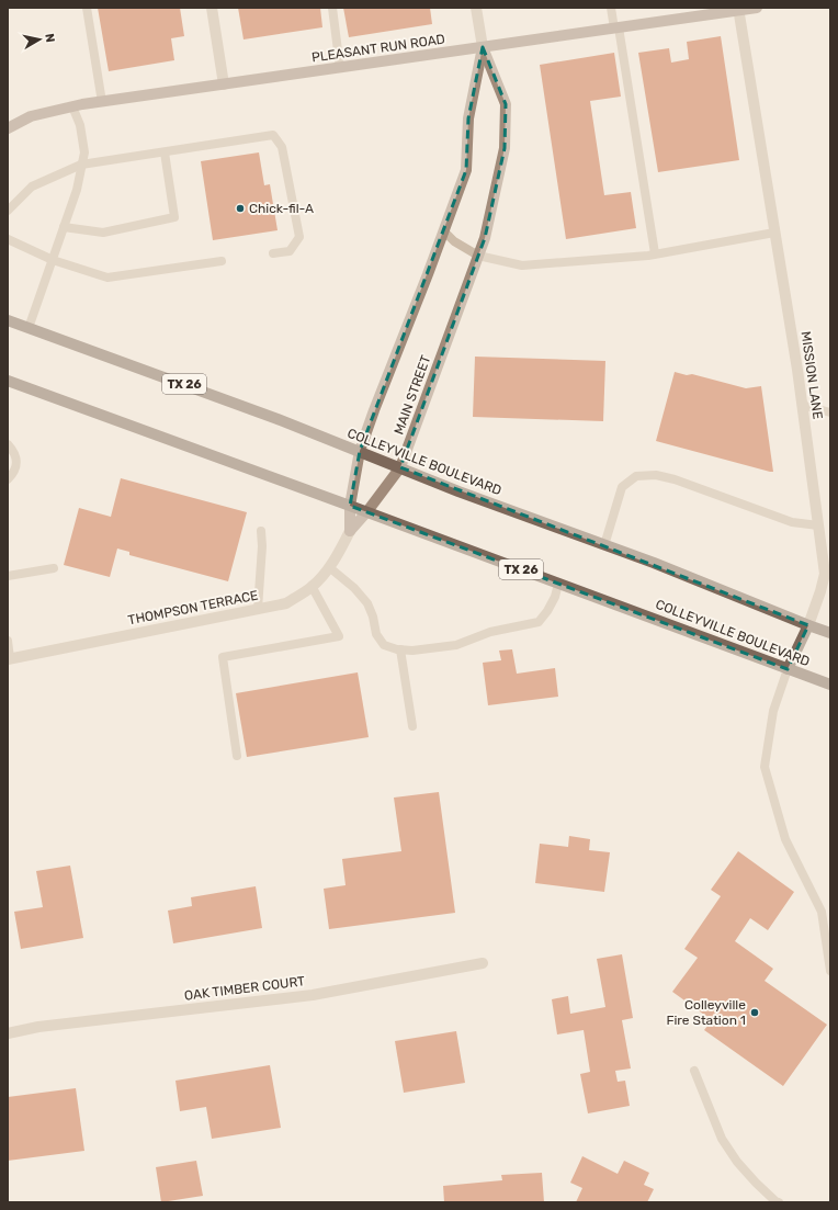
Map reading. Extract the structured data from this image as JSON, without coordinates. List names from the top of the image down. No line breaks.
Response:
{"streets":{"main road":["TX 26","COLLEYVILLE BOULEVARD"],"street":["PLEASANT RUN ROAD","MISSION LANE","MAIN STREET","THOMPSON TERRACE","OAK TIMBER COURT"]},"crossings":[["PLEASANT RUN ROAD","MISSION LANE"],["PLEASANT RUN ROAD","MAIN STREET"],["MISSION LANE","COLLEYVILLE BOULEVARD"],["MAIN STREET","COLLEYVILLE BOULEVARD"],["MAIN STREET","THOMPSON TERRACE"]],"places":["Chick-fil-A","Colleyville Fire Station 1"],"north":"right"}
